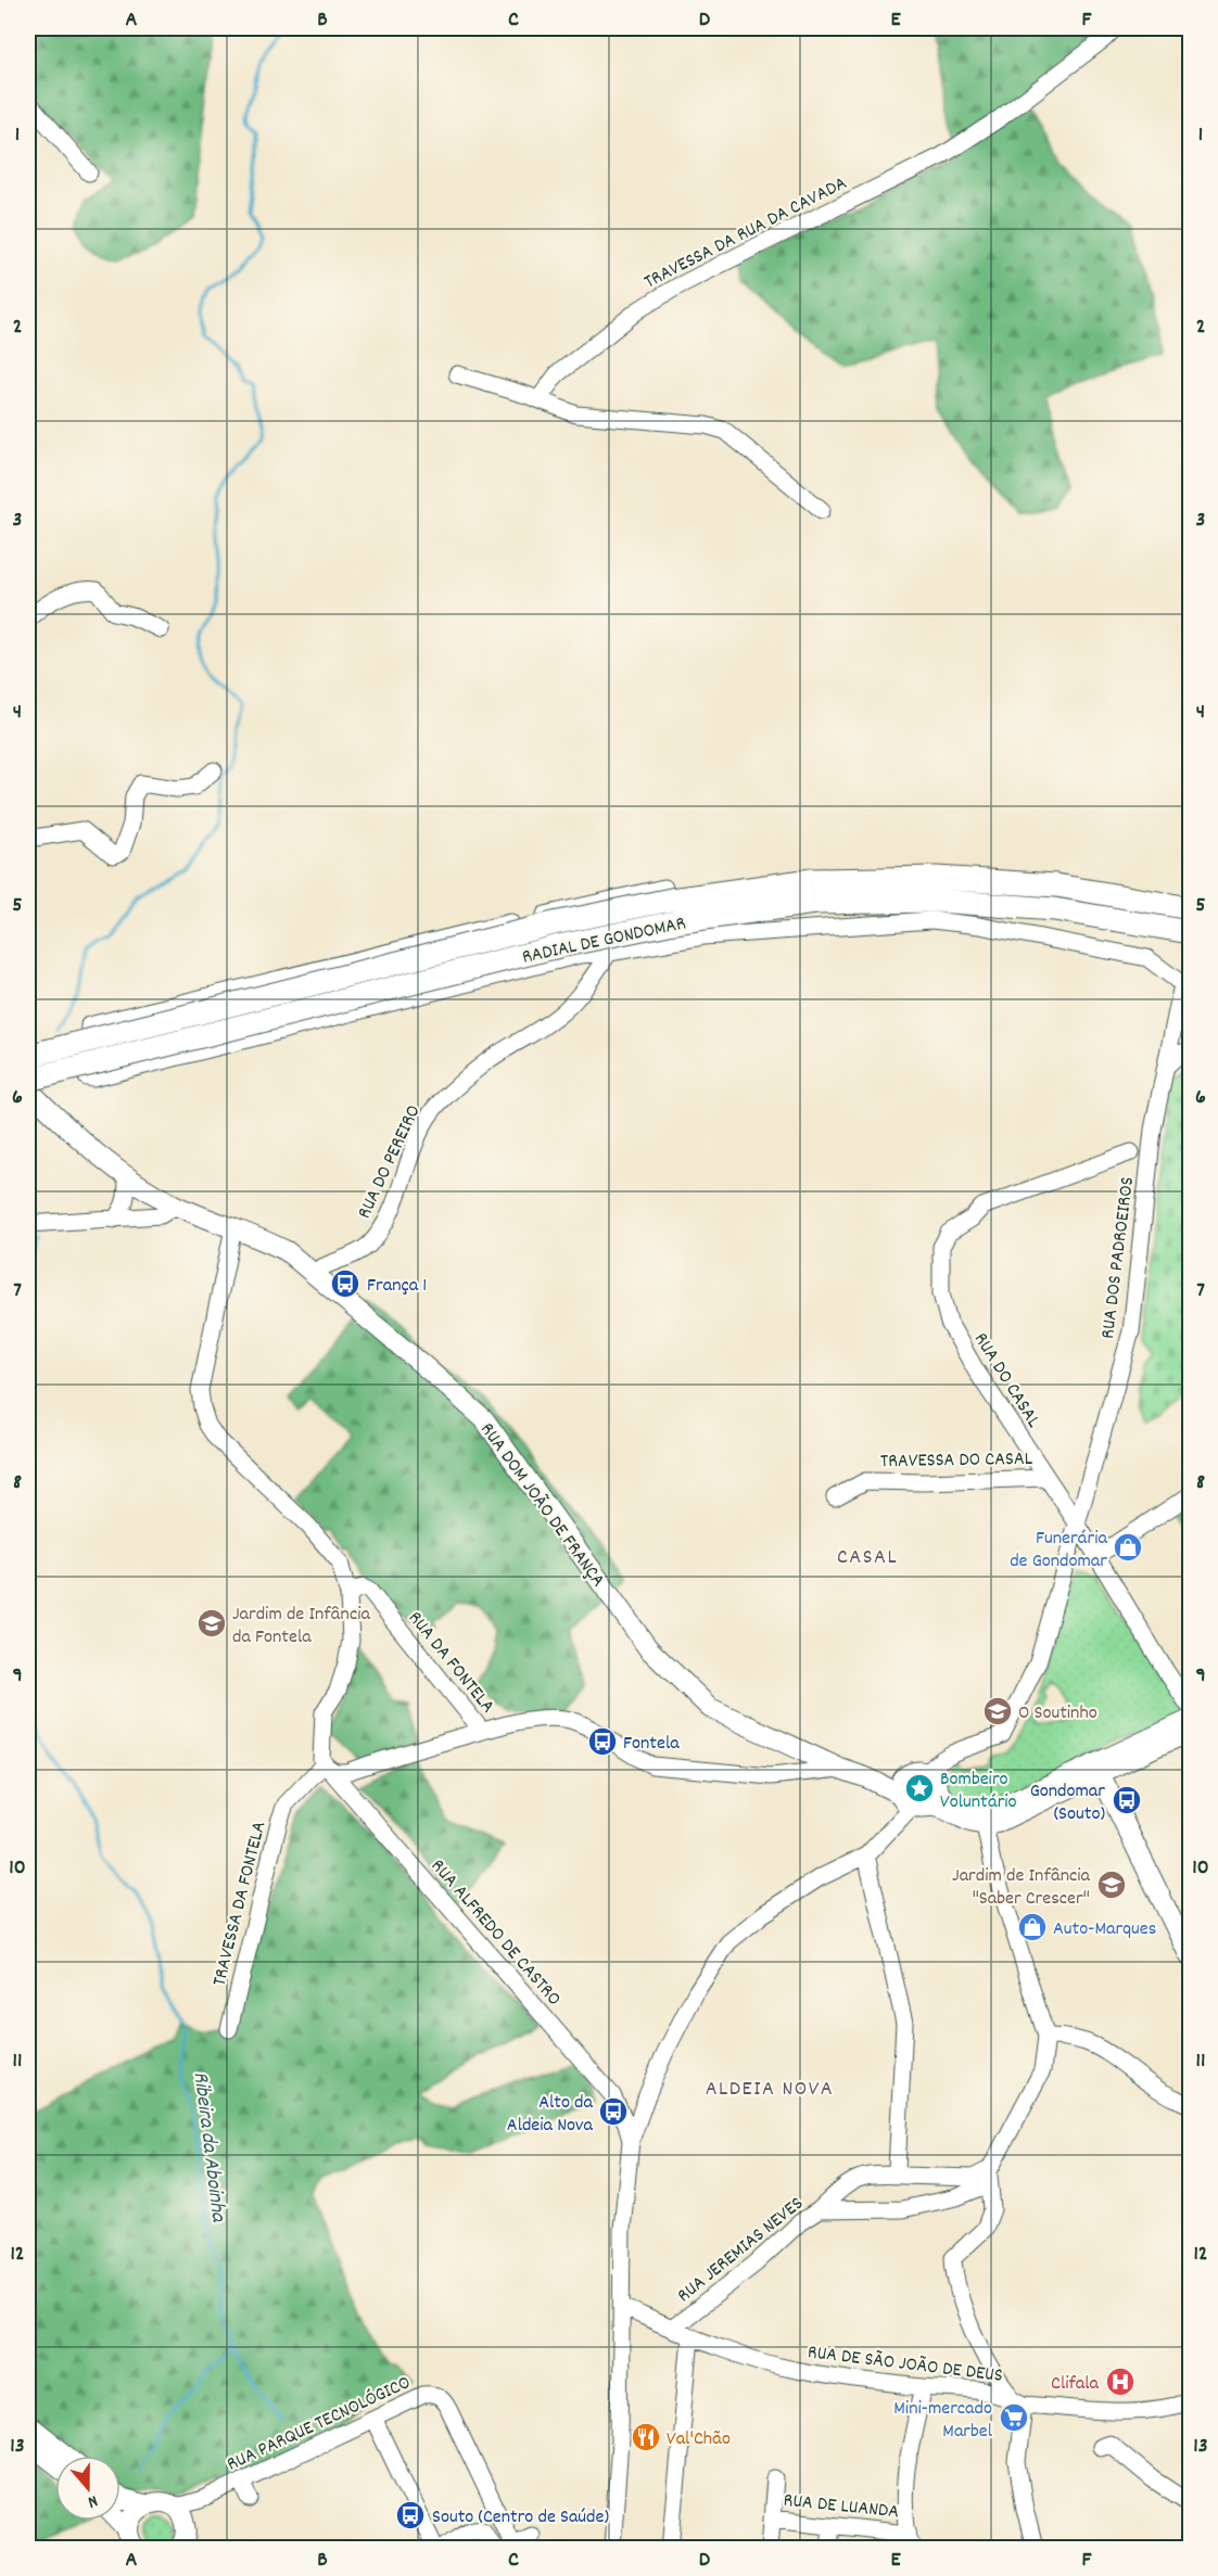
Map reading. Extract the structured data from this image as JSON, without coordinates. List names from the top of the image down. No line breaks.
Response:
{"streets":{"highway":["RADIAL DE GONDOMAR"],"main road":["RUA DOM JOÃO DE FRANÇA"],"street":["TRAVESSA DA RUA DA CAVADA","RUA DO PEREIRO","RUA DOS PADROEIROS","RUA DO CASAL","TRAVESSA DO CASAL","RUA DA FONTELA","TRAVESSA DA FONTELA","RUA ALFREDO DE CASTRO","RUA JEREMIAS NEVES","RUA DE SÃO JOÃO DE DEUS","RUA PARQUE TECNOLÓGICO","RUA DE LUANDA"]},"crossings":[["RUA DO PEREIRO","RUA DOM JOÃO DE FRANÇA"],["RUA DOS PADROEIROS","RUA DO CASAL"],["RUA DOS PADROEIROS","RUA DOM JOÃO DE FRANÇA"],["RUA DO CASAL","TRAVESSA DO CASAL"],["RUA DOM JOÃO DE FRANÇA","RUA DA FONTELA"],["TRAVESSA DA FONTELA","RUA ALFREDO DE CASTRO"],["RUA JEREMIAS NEVES","RUA DE SÃO JOÃO DE DEUS"]],"districts":["CASAL","ALDEIA NOVA"],"water":["Ribeira da Aboinha"],"places":{"bus stop":["França 1","Fontela","Gondomar (Souto)","Alto da Aldeia Nova","Souto (Centro de Saúde)"],"shop":["Funerária de Gondomar","Auto-Marques"],"school or university":["Jardim de Infância da Fontela","O Soutinho","Jardim de Infância \"Saber Crescer\""],"place":["Bombeiro Voluntário"],"hospital":["Clifala"],"supermarket":["Mini-mercado Marbel"],"restaurant":["Val'Chão"]},"north":"bottom","grid":{"columns":["A","B","C","D","E","F"],"rows":["1","2","3","4","5","6","7","8","9","10","11","12","13"]}}
